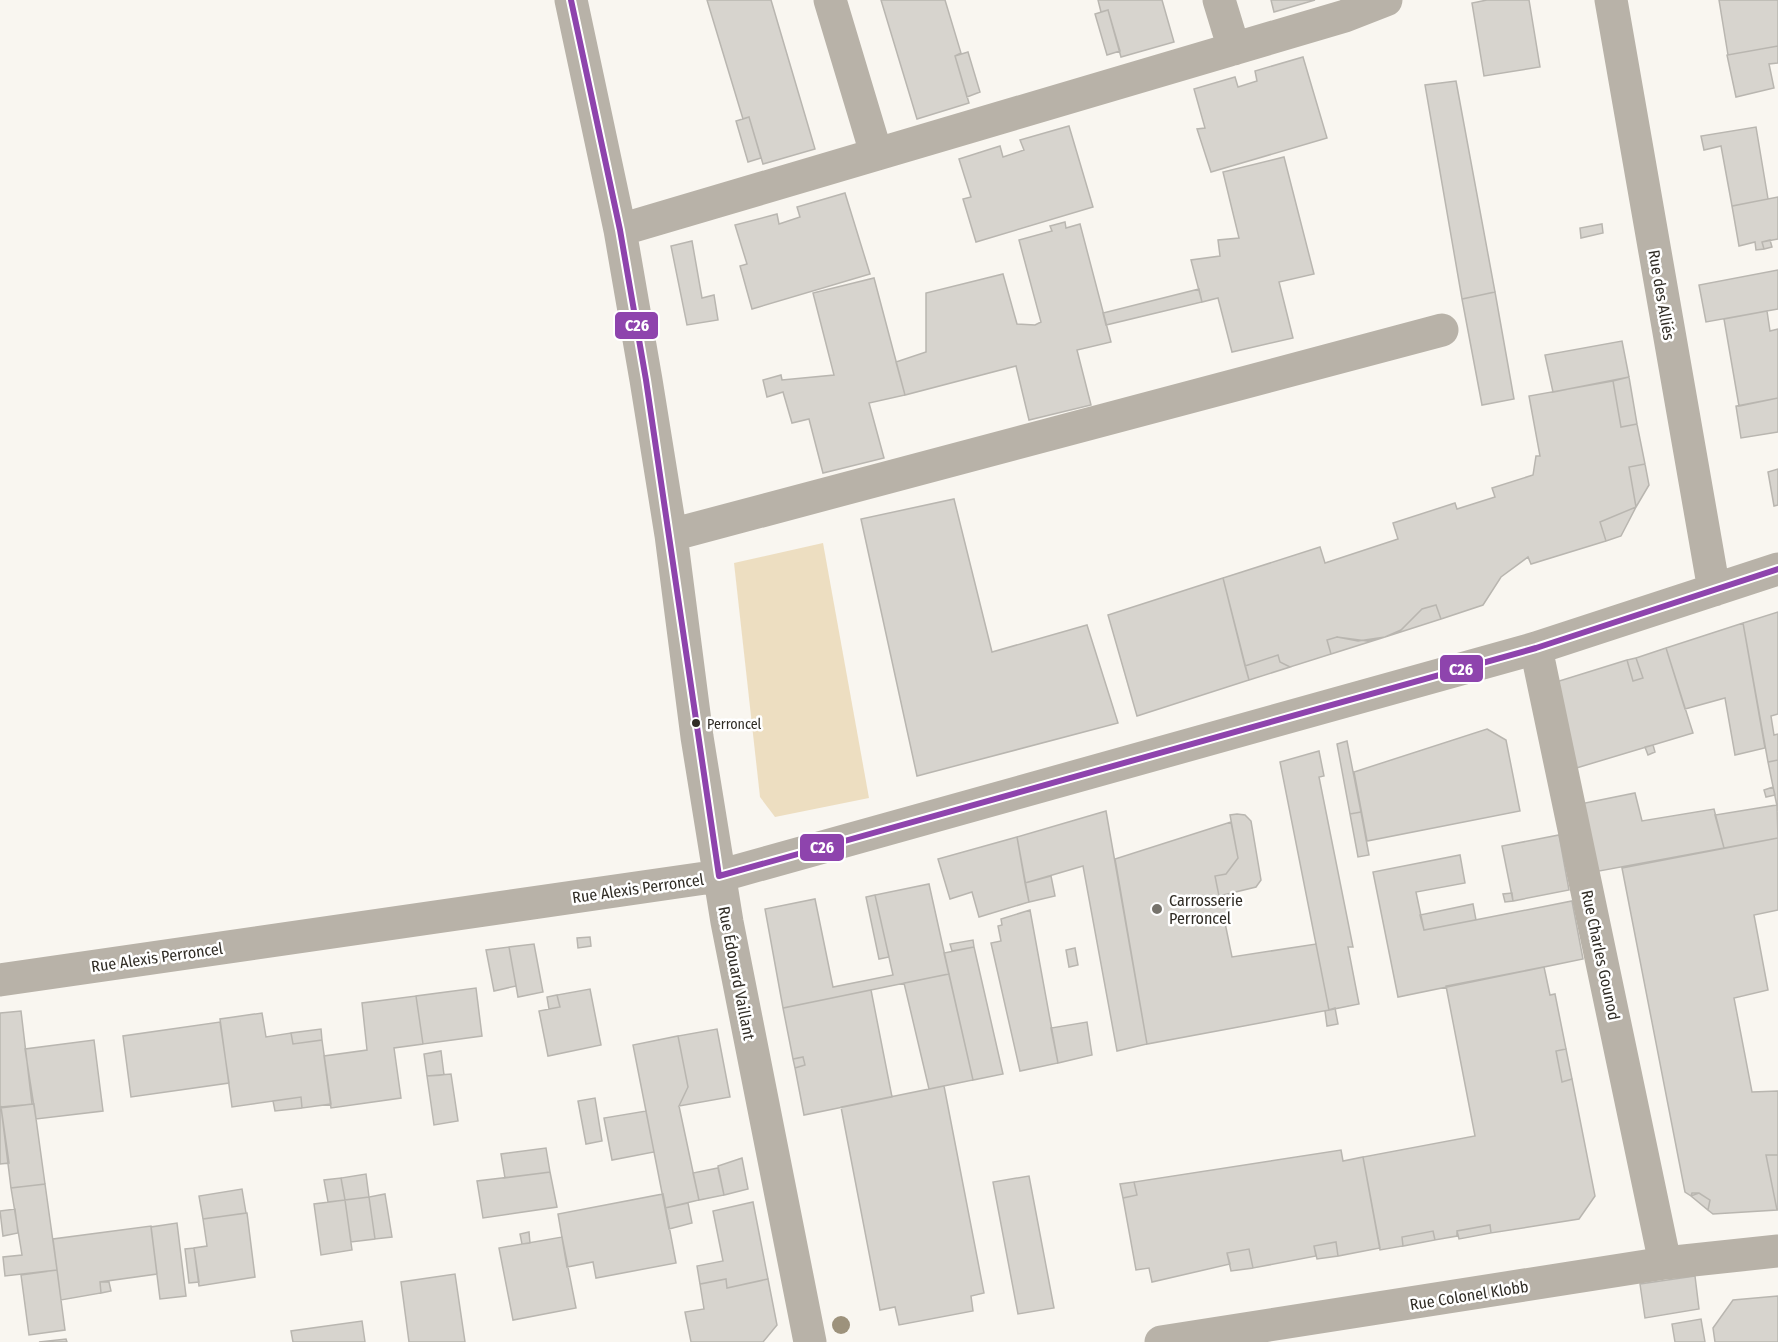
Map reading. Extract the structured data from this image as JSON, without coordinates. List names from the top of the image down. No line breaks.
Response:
{"streets":{"street":["Rue des Alliés","Rue Alexis Perroncel","Rue Charles Gounod","Rue Édouard Vaillant","Rue Colonel Klobb"]},"crossings":[["Rue des Alliés","Rue Alexis Perroncel"],["Rue Alexis Perroncel","Rue Charles Gounod"],["Rue Alexis Perroncel","Rue Édouard Vaillant"],["Rue Charles Gounod","Rue Colonel Klobb"]],"places":["Perroncel","Carrosserie Perroncel"],"lines":["transit line C26"]}
